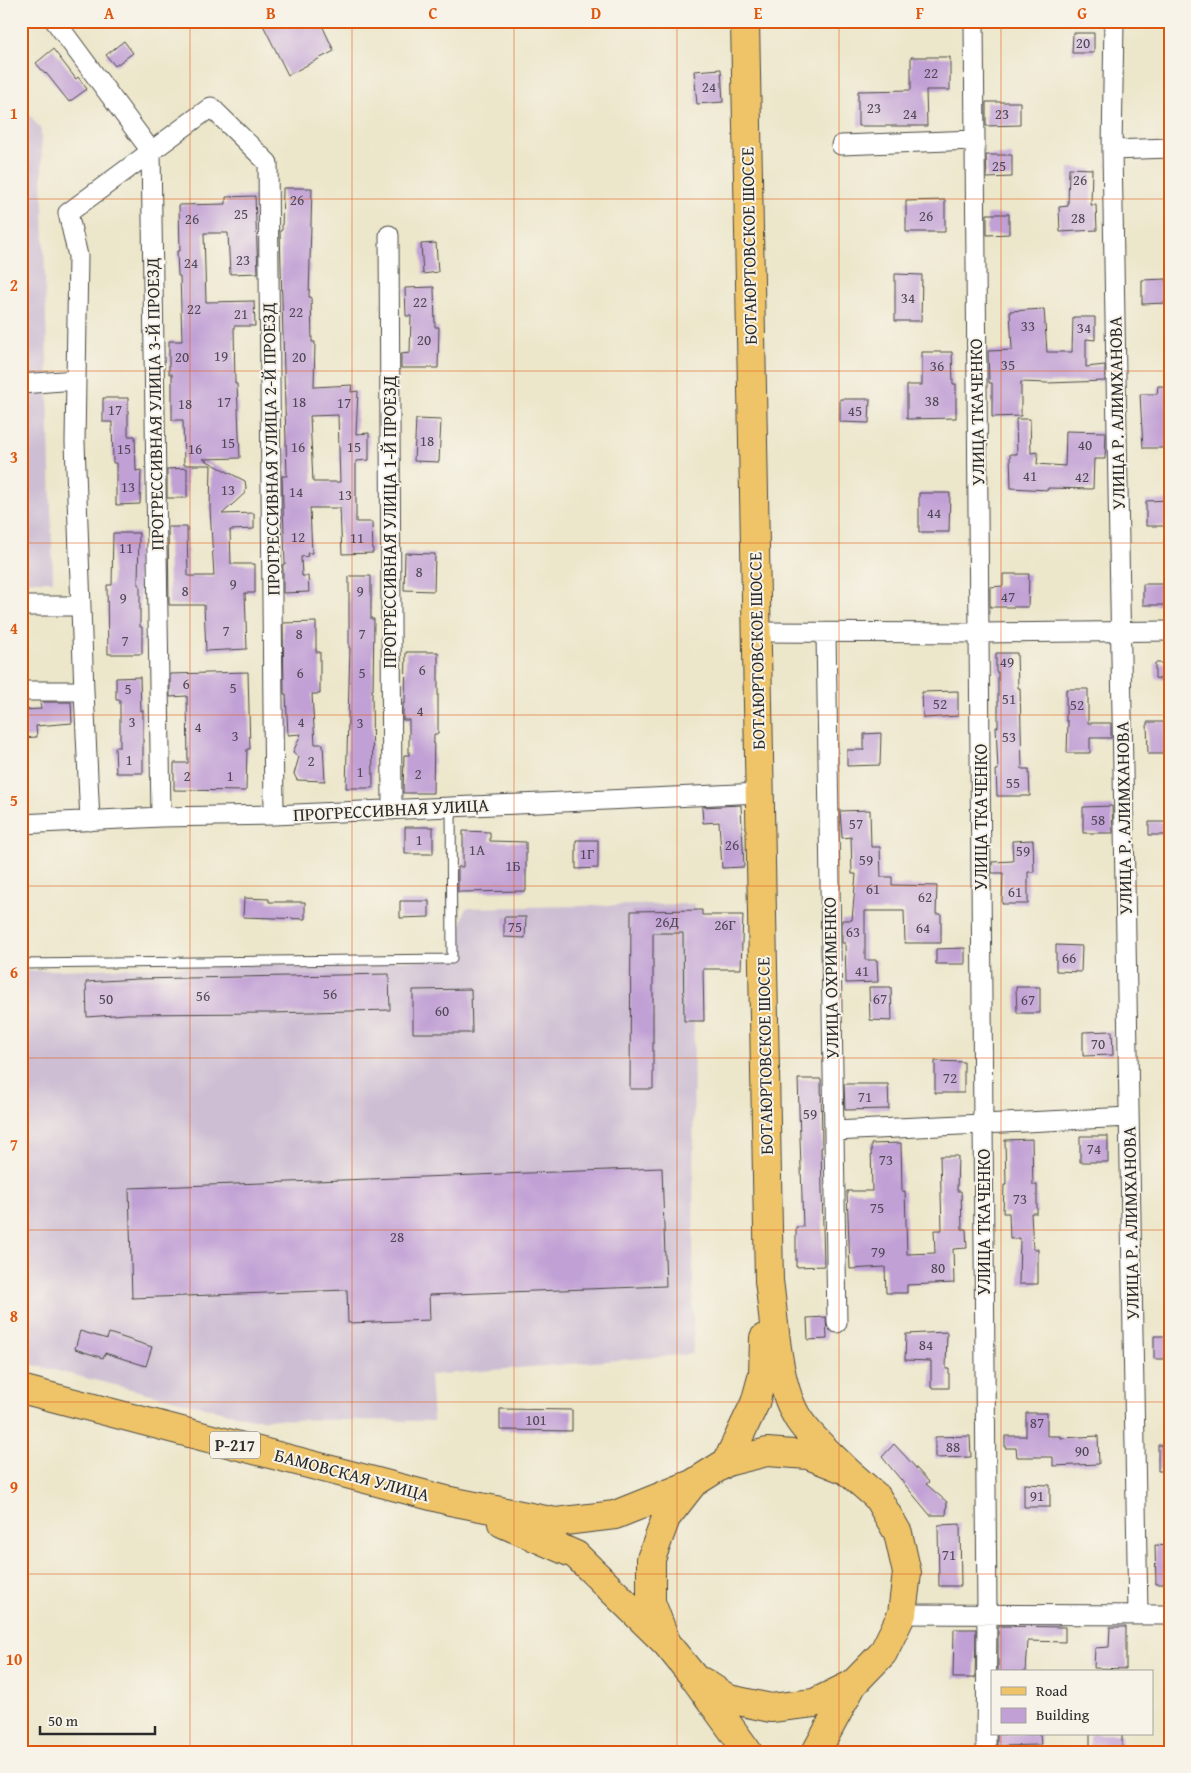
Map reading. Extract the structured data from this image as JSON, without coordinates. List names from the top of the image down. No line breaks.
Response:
{"streets":{"main road":["БОТАЮРТОВСКОЕ ШОССЕ","Р-217","БАМОВСКАЯ УЛИЦА"],"street":["ПРОГРЕССИВНАЯ УЛИЦА 3-Й ПРОЕЗД","УЛИЦА ТКАЧЕНКО","УЛИЦА Р. АЛИМХАНОВА","ПРОГРЕССИВНАЯ УЛИЦА 2-Й ПРОЕЗД","ПРОГРЕССИВНАЯ УЛИЦА 1-Й ПРОЕЗД","ПРОГРЕССИВНАЯ УЛИЦА","УЛИЦА ОХРИМЕНКО"]},"crossings":[["БОТАЮРТОВСКОЕ ШОССЕ","ПРОГРЕССИВНАЯ УЛИЦА"],["ПРОГРЕССИВНАЯ УЛИЦА 3-Й ПРОЕЗД","ПРОГРЕССИВНАЯ УЛИЦА 2-Й ПРОЕЗД"],["ПРОГРЕССИВНАЯ УЛИЦА 3-Й ПРОЕЗД","ПРОГРЕССИВНАЯ УЛИЦА"],["ПРОГРЕССИВНАЯ УЛИЦА 2-Й ПРОЕЗД","ПРОГРЕССИВНАЯ УЛИЦА"],["ПРОГРЕССИВНАЯ УЛИЦА 1-Й ПРОЕЗД","ПРОГРЕССИВНАЯ УЛИЦА"]],"house_numbers":["20","22","24","23","24","23","25","26","26","25","26","28","26","23","24","34","22","22","22","21","33","34","20","19","20","20","35","36","38","17","18","17","18","17","45","18","15","40","16","15","15","16","41","42","13","13","14","13","44","12","11","11","8","9","8","9","47","9","7","8","7","7","49","6","6","5","6","5","5","51","52","52","4","3","4","3","4","3","53","1","2","1","2","2","1","55","58","57","1","26","1А","59","1Г","59","1Б","61","61","62","26Д","26Г","75","64","63","66","41","56","56","50","67","67","60","70","72","71","59","74","73","73","75","28","79","80","84","101","87","88","90","91","71"],"legend":["Road","Building"],"scale_bar":"50 m","grid":{"columns":["A","B","C","D","E","F","G"],"rows":["1","2","3","4","5","6","7","8","9","10"]}}
